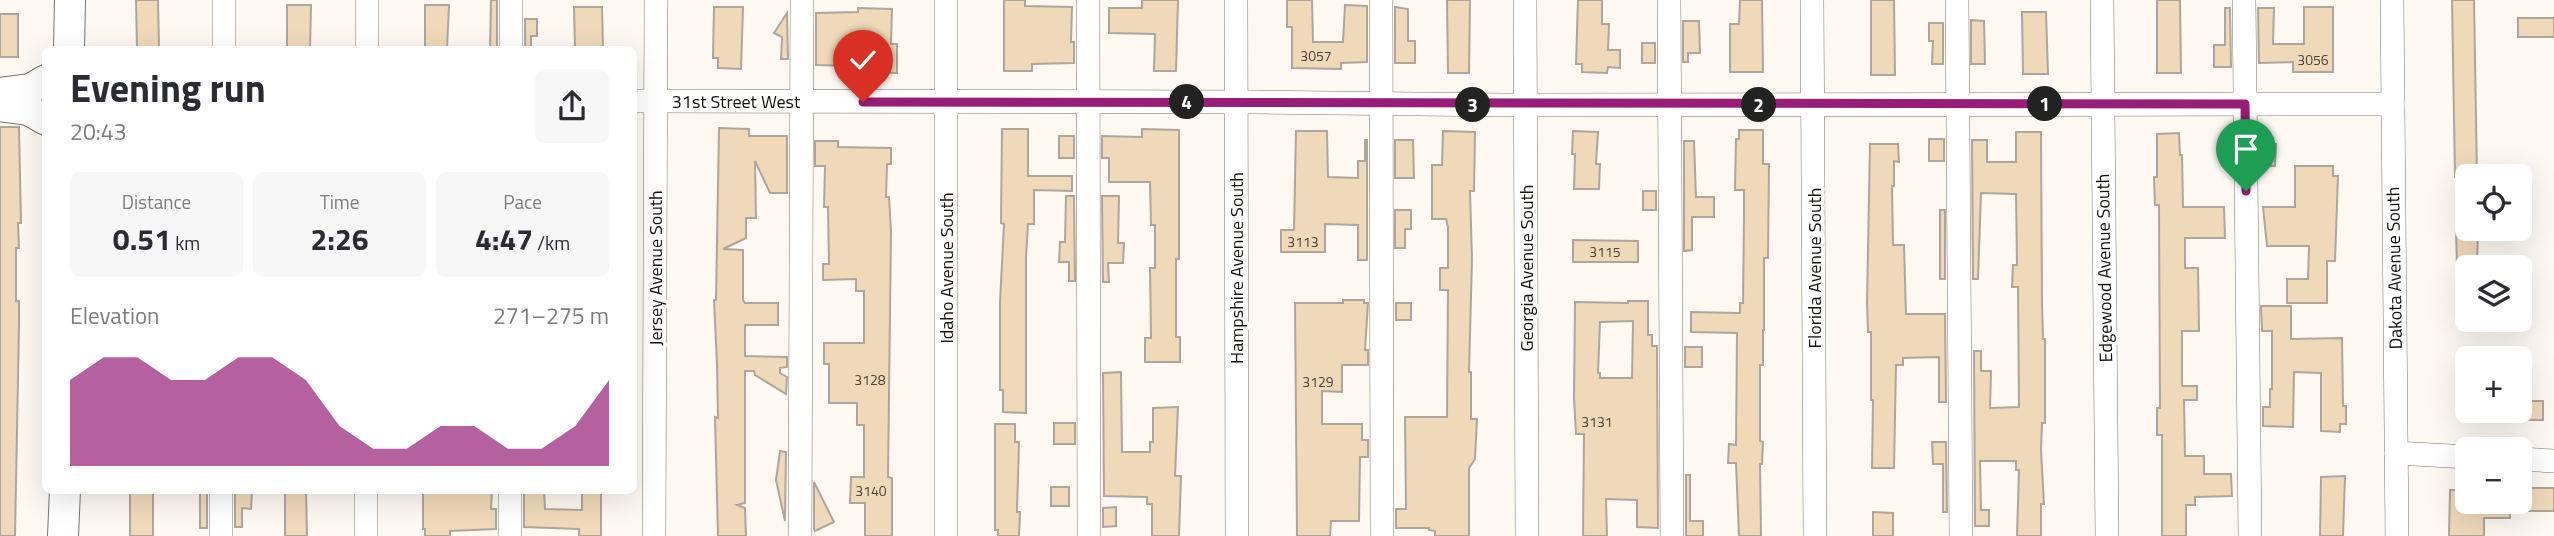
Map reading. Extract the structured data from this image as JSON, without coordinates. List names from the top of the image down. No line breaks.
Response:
{"streets":{"street":["31st Street West","Jersey Avenue South","Idaho Avenue South","Hampshire Avenue South","Georgia Avenue South","Florida Avenue South","Edgewood Avenue South","Dakota Avenue South"]},"crossings":[["31st Street West","Jersey Avenue South"],["31st Street West","Idaho Avenue South"],["31st Street West","Hampshire Avenue South"],["31st Street West","Georgia Avenue South"],["31st Street West","Florida Avenue South"],["31st Street West","Edgewood Avenue South"],["31st Street West","Dakota Avenue South"]],"house_numbers":["3057","3056","3113","3115","3128","3129","3131","3140"],"page":{"heading":["Evening run","20:43"],"pins":["4","1","2","3"],"map_buttons":["+","−"],"stats":[["Distance","0.51 km"],["Time","2:26"],["Pace","4:47 /km"]],"chart":["Elevation","271–275 m"]}}
